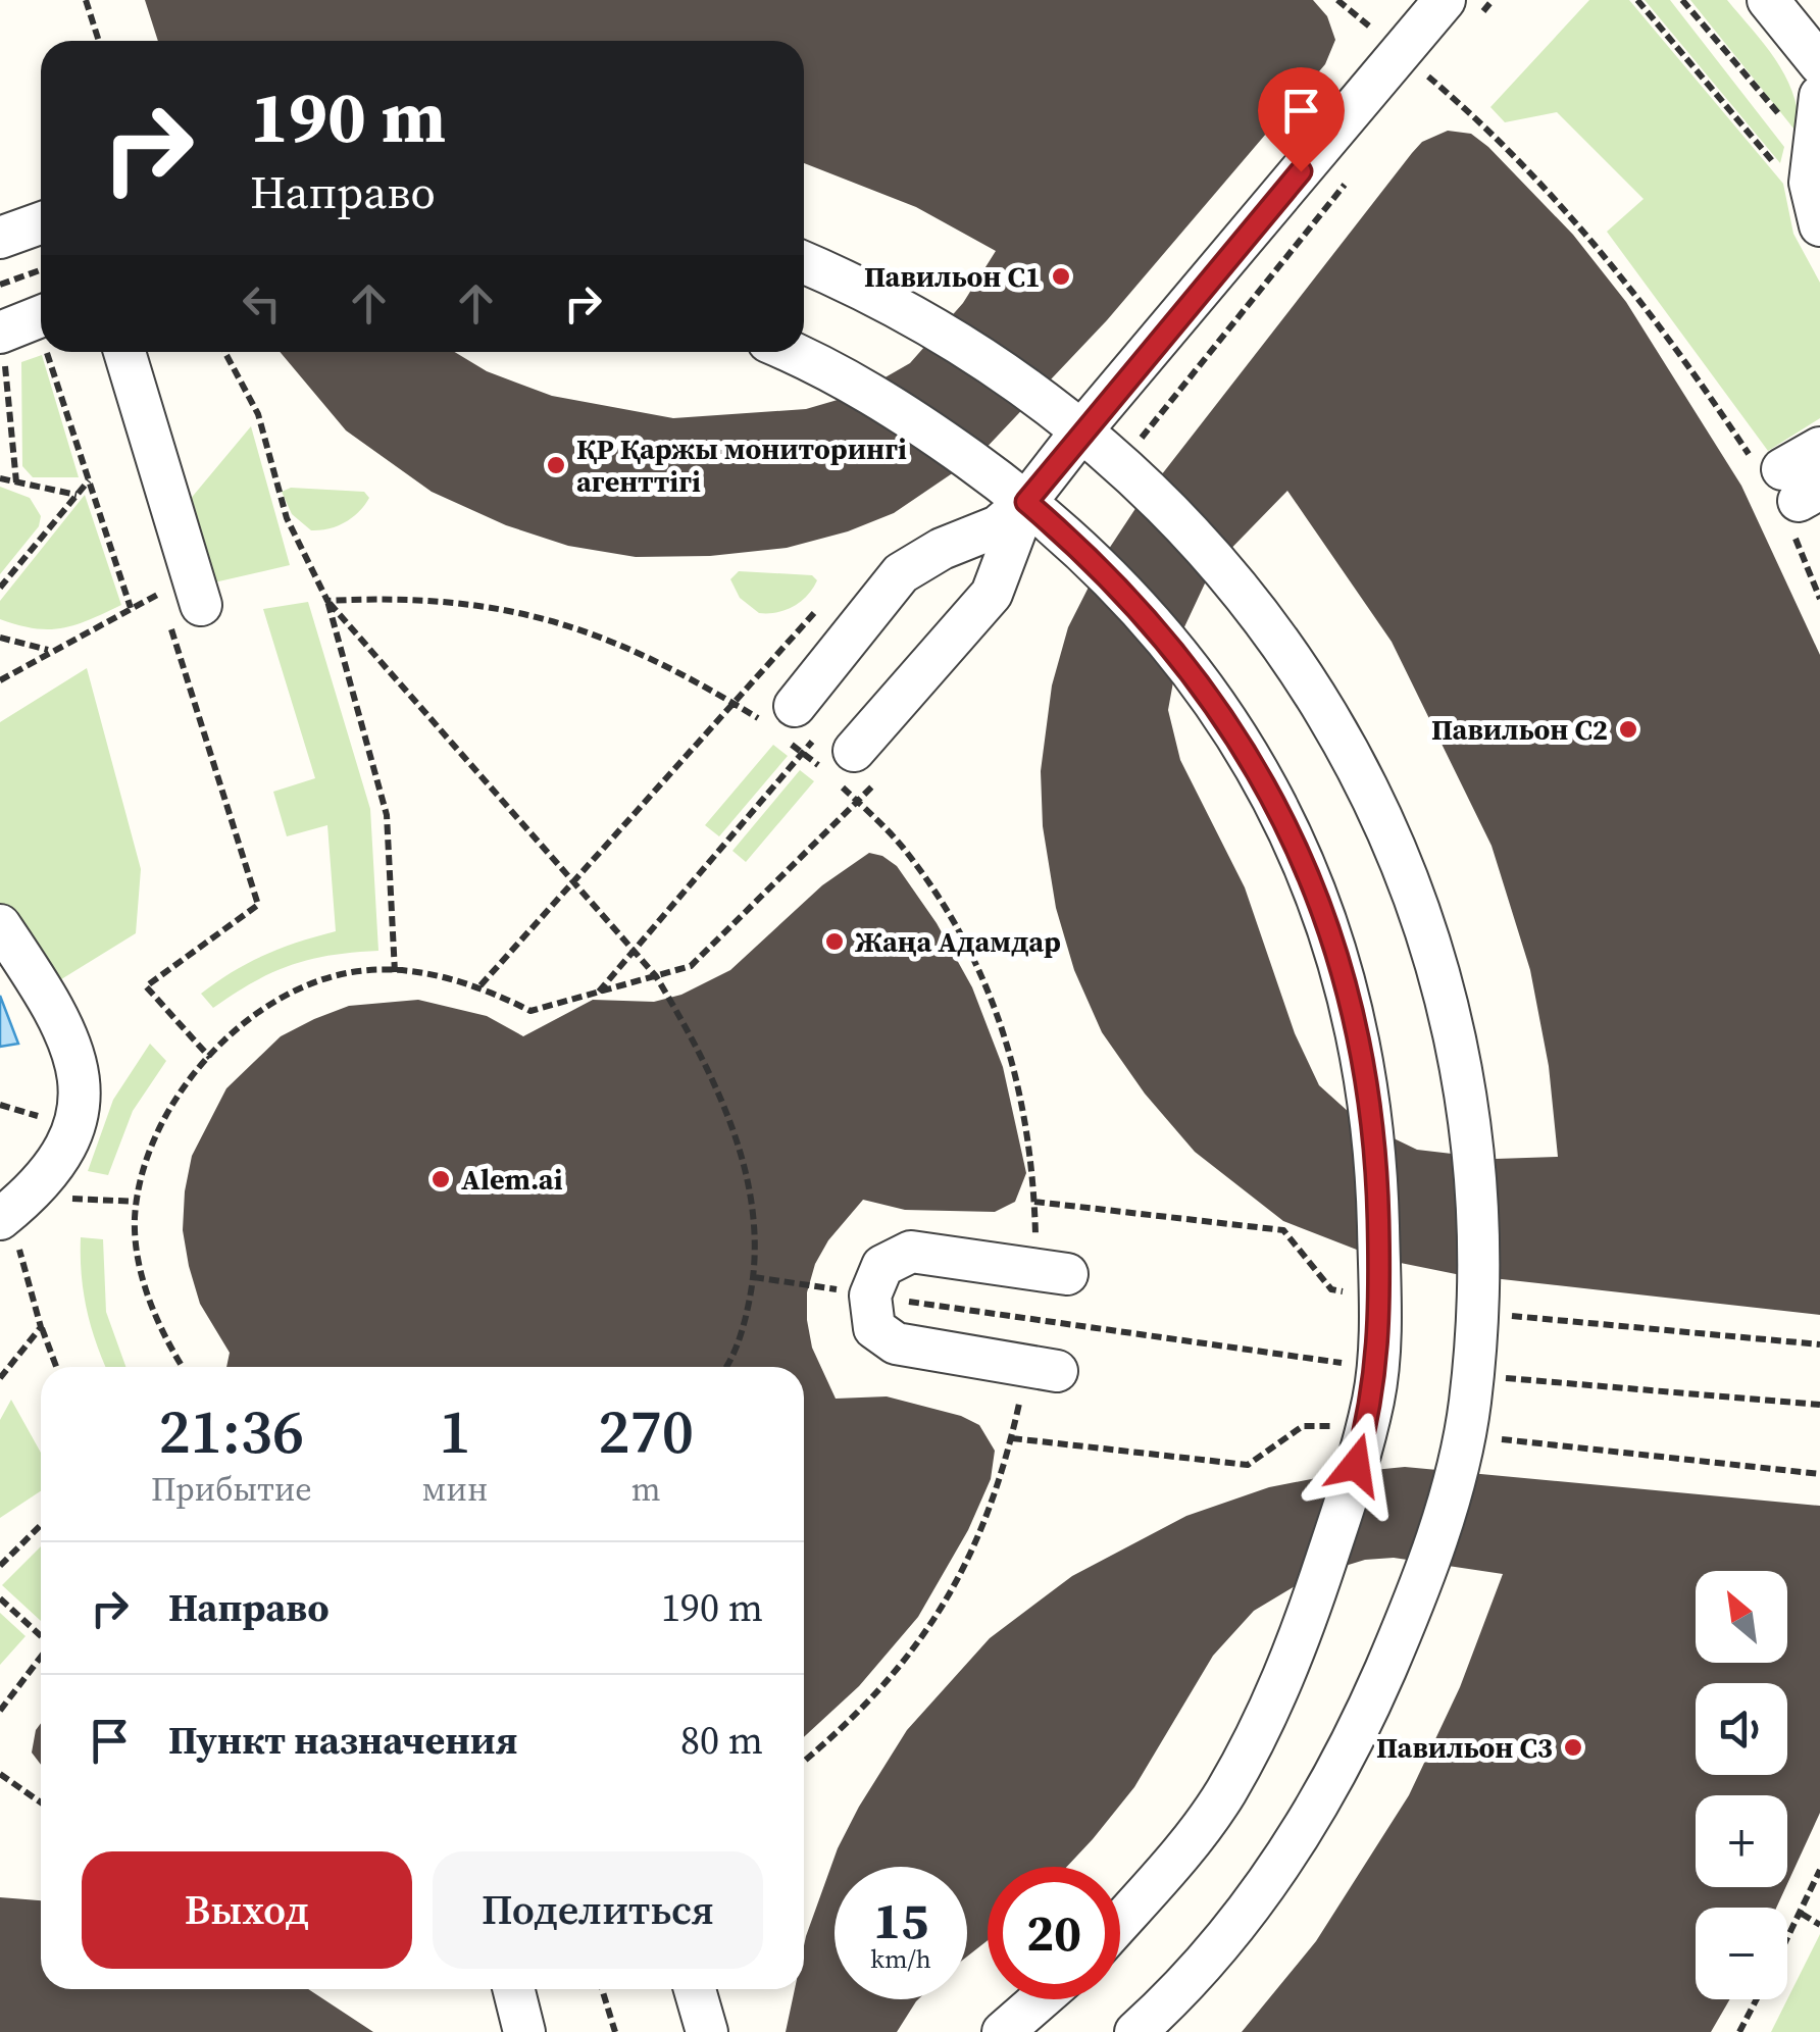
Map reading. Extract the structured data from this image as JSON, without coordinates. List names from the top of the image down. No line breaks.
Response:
{"places":["Павильон С1","ҚР Қаржы мониторингі агенттігі","Павильон С2","Жаңа Адамдар","Alem.ai","Павильон С3"],"north":"top left","page":{"turn":["190 m","Направо"],"eta":["21:36","Прибытие","1","мин","270","m"],"list":[{"name":"Направо","value":"190 m"},{"name":"Пункт назначения","value":"80 m"}],"map_buttons":["+","−"],"buttons":["Выход","Поделиться"],"speed":"15 km/h","limit":"20"}}
